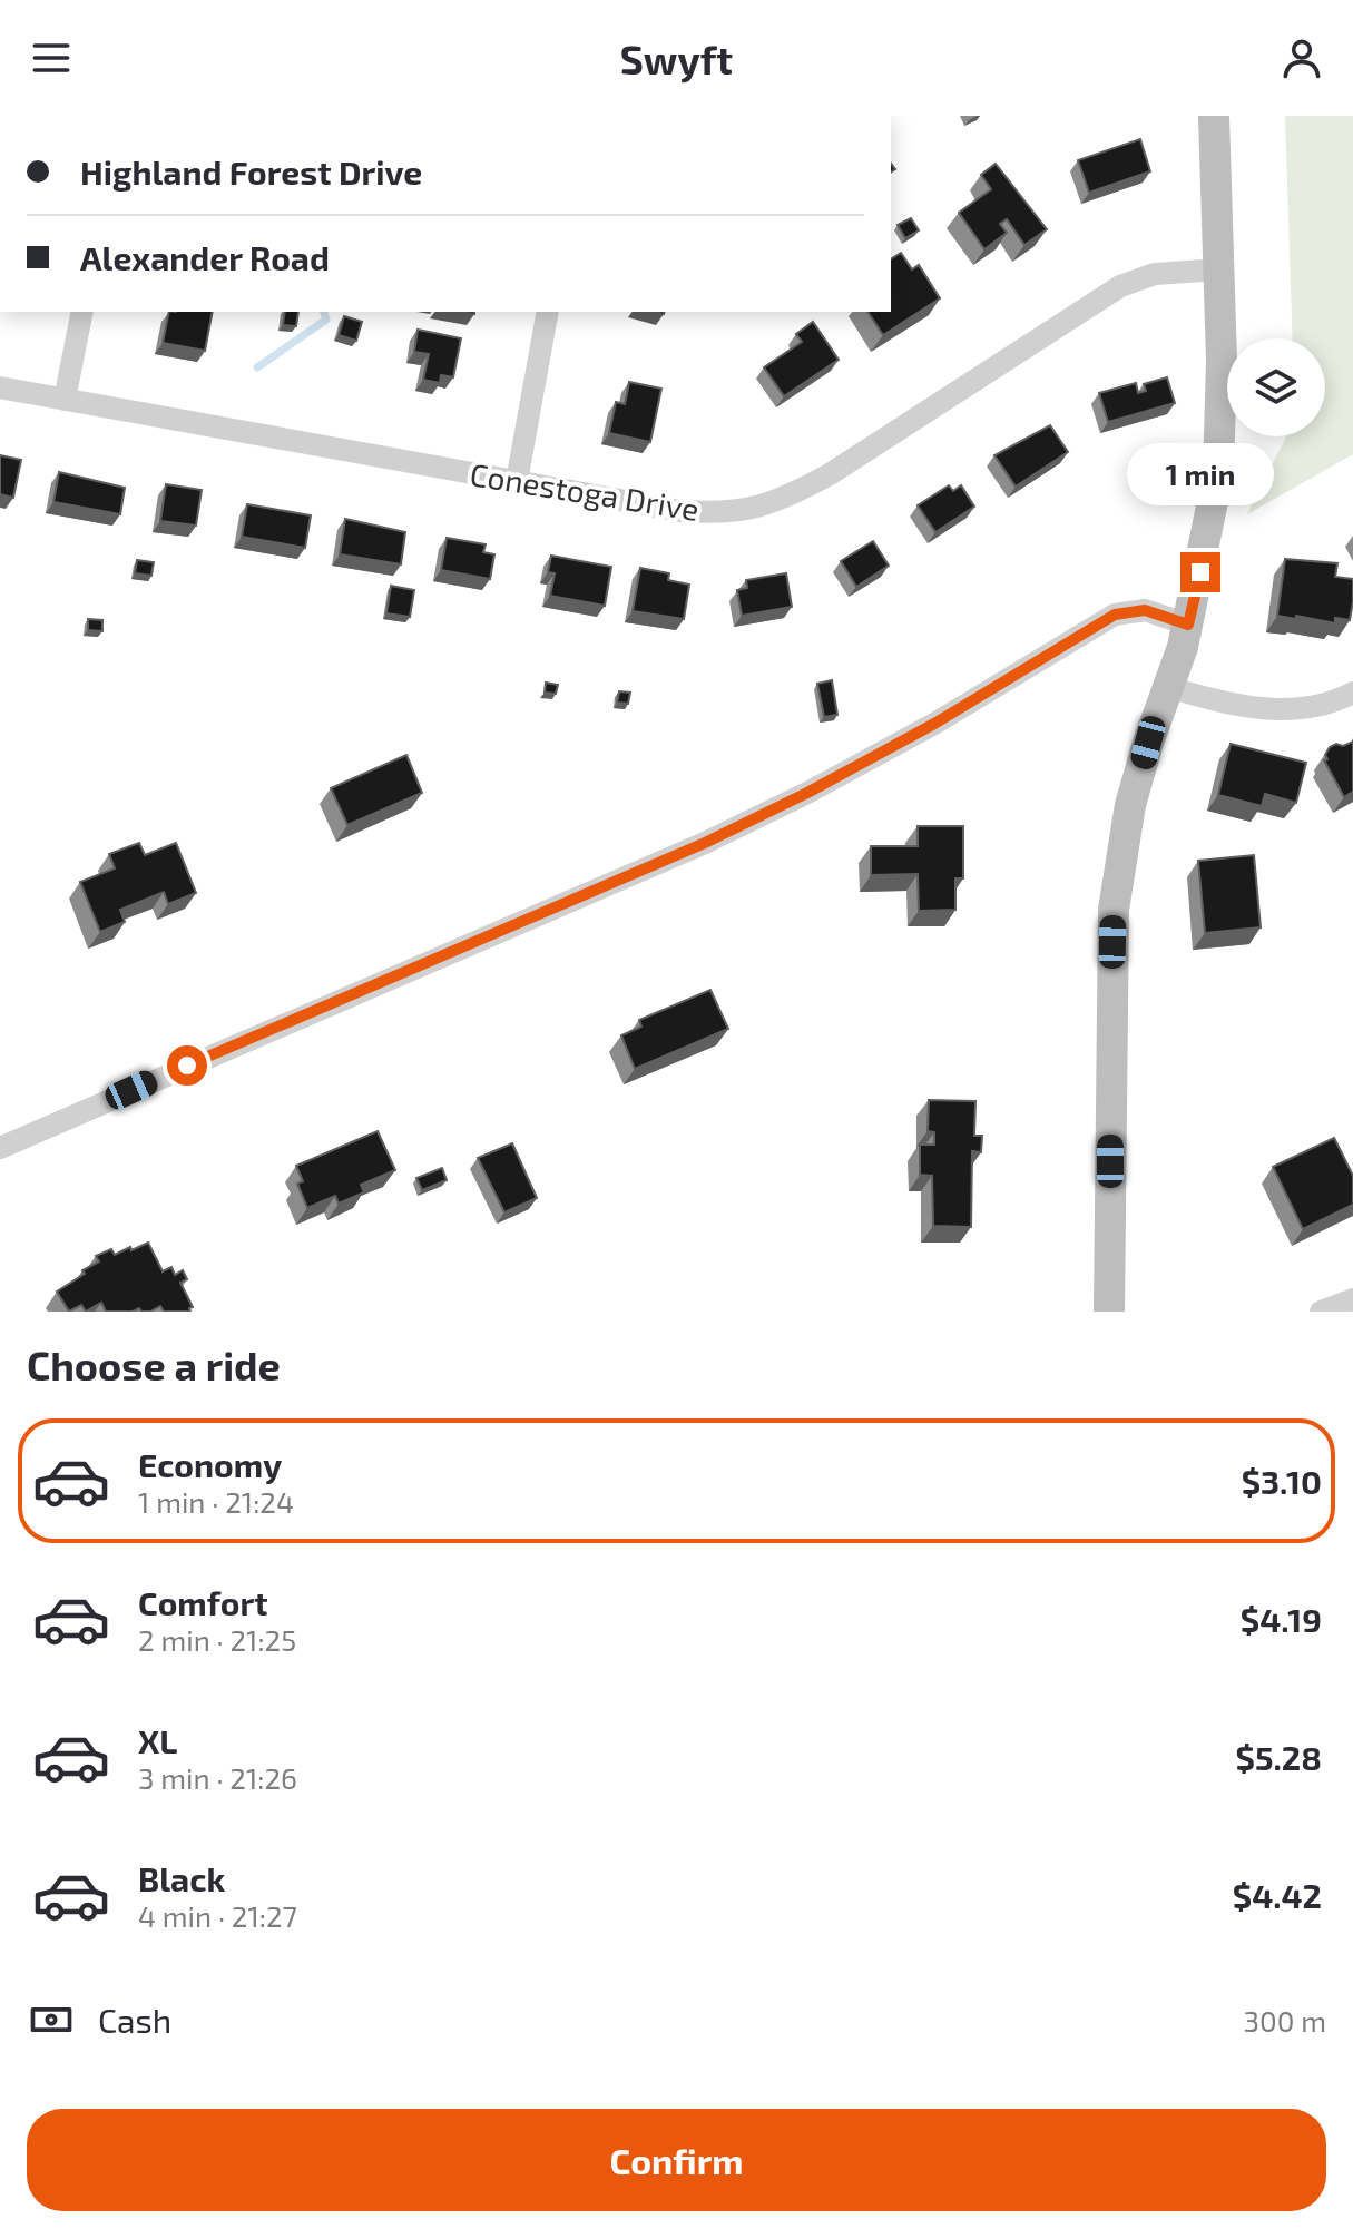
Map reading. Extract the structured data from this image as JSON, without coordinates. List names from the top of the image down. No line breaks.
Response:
{"streets":{"street":["Conestoga Drive"]},"page":{"header":"Swyft","banner":["Highland Forest Drive","Alexander Road"],"bubble":"1 min","heading":"Choose a ride","list":[{"name":"Economy","note":"1 min · 21:24","value":"$3.10"},{"name":"Comfort","note":"2 min · 21:25","value":"$4.19"},{"name":"XL","note":"3 min · 21:26","value":"$5.28"},{"name":"Black","note":"4 min · 21:27","value":"$4.42"}],"pay":["Cash","300 m"],"buttons":"Confirm"}}
